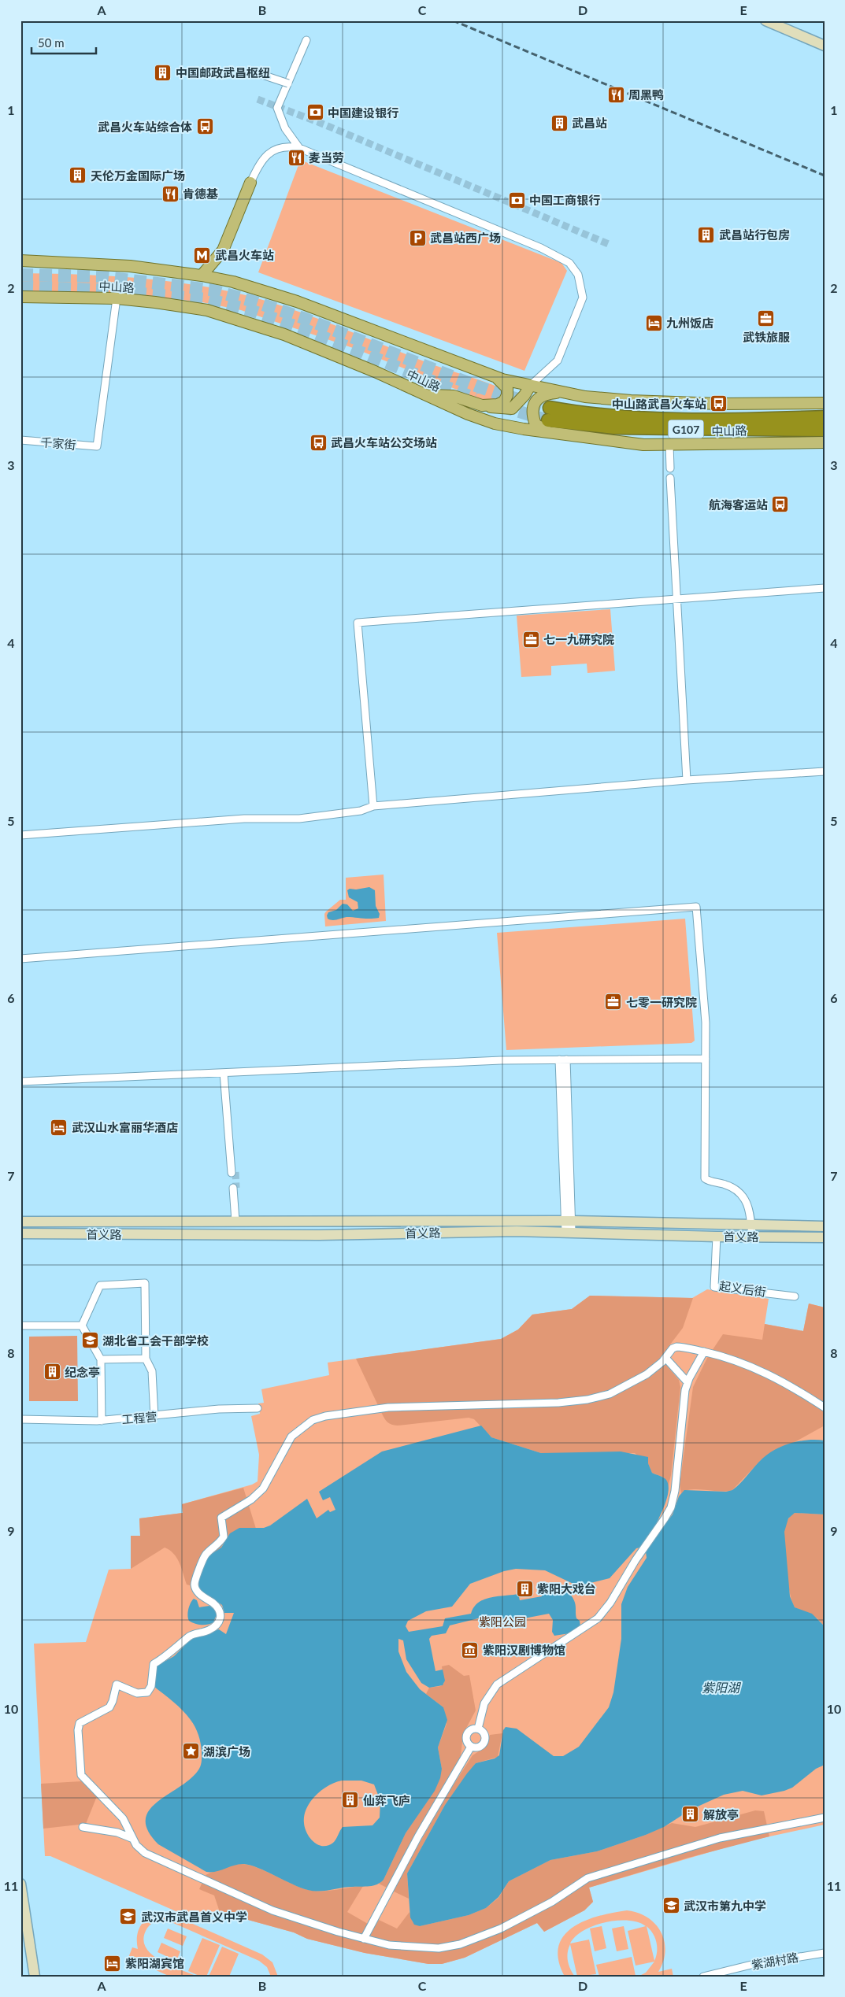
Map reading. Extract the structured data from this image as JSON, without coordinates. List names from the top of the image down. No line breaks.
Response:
{"streets":{"highway":["G107"],"main road":["中山路","首义路"],"street":["千家街","起义后街","工程营","紫湖村路"]},"crossings":[["中山路","G107"],["中山路","千家街"],["首义路","起义后街"]],"water":["紫阳湖"],"parks":["紫阳公园"],"places":{"building":["中国邮政武昌枢纽","武昌站","天伦万金国际广场","武昌站行包房","纪念亭","紫阳大戏台","仙弈飞庐","解放亭"],"restaurant":["周黑鸭","麦当劳","肯德基"],"bank":["中国建设银行","中国工商银行"],"bus stop":["武昌火车站综合体","中山路武昌火车站","武昌火车站公交场站","航海客运站"],"parking":["武昌站西广场"],"metro station":["武昌火车站"],"office":["武铁旅服","七一九研究院","七零一研究院"],"hotel":["九州饭店","武汉山水富丽华酒店","紫阳湖宾馆"],"school or university":["湖北省工会干部学校","武汉市第九中学","武汉市武昌首义中学"],"museum":["紫阳汉剧博物馆"],"place":["湖滨广场"]},"scale_bar":"50 m","grid":{"columns":["A","B","C","D","E"],"rows":["1","2","3","4","5","6","7","8","9","10","11"]}}
